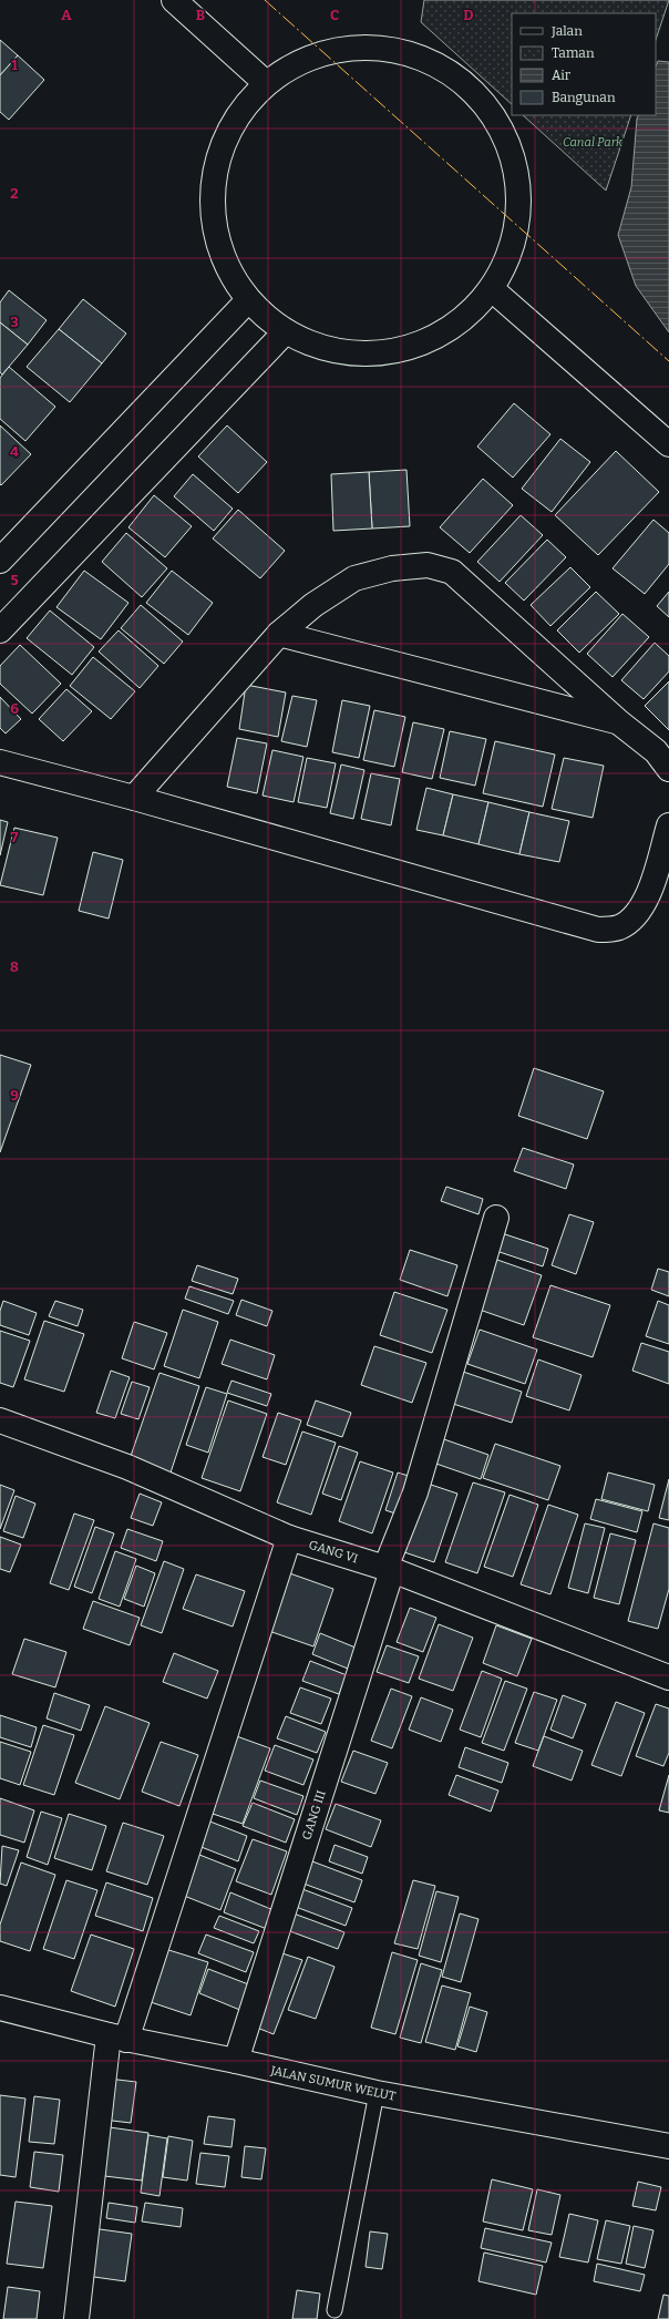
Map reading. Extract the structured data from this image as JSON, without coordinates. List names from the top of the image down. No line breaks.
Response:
{"streets":{"street":["GANG VI","GANG III","JALAN SUMUR WELUT"]},"crossings":[["GANG VI","GANG III"],["GANG III","JALAN SUMUR WELUT"]],"parks":["Canal Park"],"legend":["Jalan","Taman","Air","Bangunan"],"grid":{"columns":["A","B","C","D"],"rows":["1","2","3","4","5","6","7","8","9"]}}
